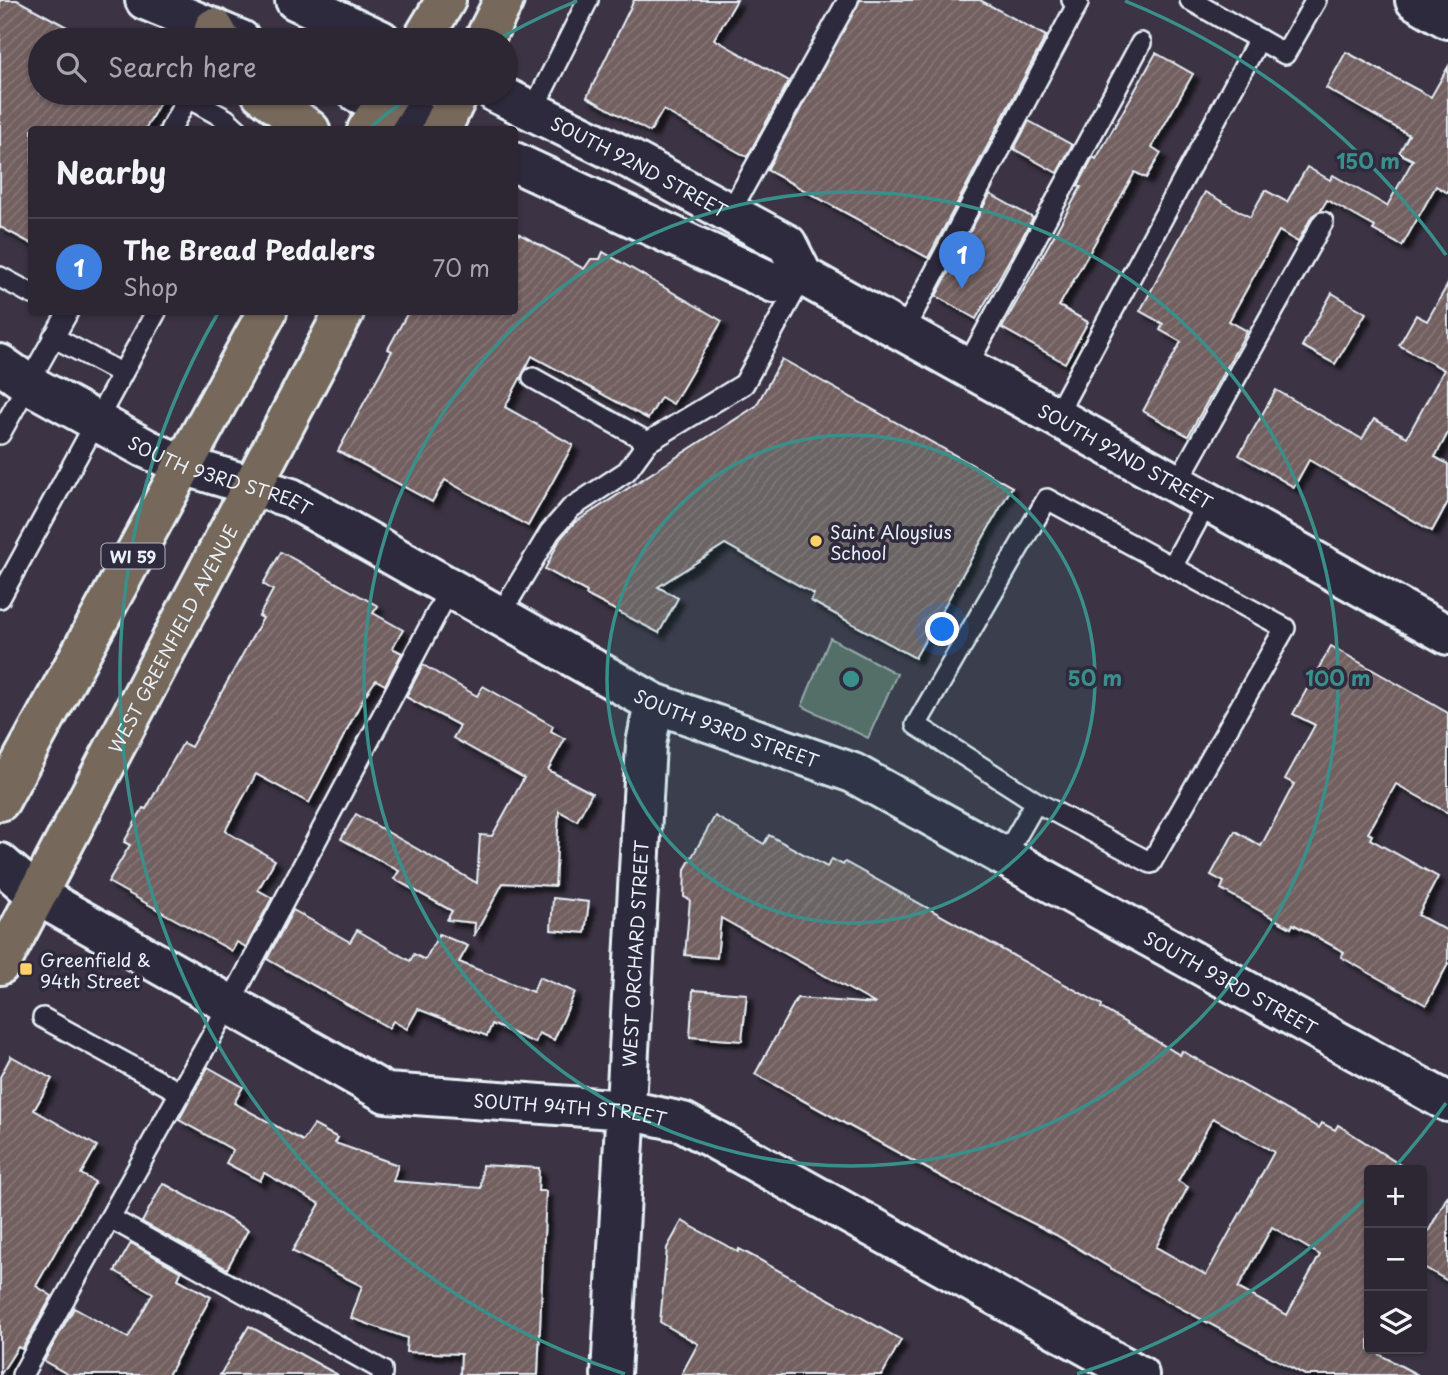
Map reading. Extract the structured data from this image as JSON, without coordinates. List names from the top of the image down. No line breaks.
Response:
{"streets":{"main road":["WI 59","WEST GREENFIELD AVENUE"],"street":["SOUTH 92ND STREET","SOUTH 93RD STREET","WEST ORCHARD STREET","SOUTH 94TH STREET"]},"crossings":[["SOUTH 93RD STREET","WI 59"],["SOUTH 93RD STREET","WEST GREENFIELD AVENUE"],["SOUTH 93RD STREET","WEST ORCHARD STREET"],["WEST GREENFIELD AVENUE","SOUTH 94TH STREET"],["WEST ORCHARD STREET","SOUTH 94TH STREET"]],"places":{"other":["Saint Aloysius School"],"transit":["Greenfield & 94th Street"]},"page":{"search":"Search here","heading":"Nearby","list":[{"mark":"1","name":"The Bread Pedalers","note":"Shop","value":"70 m"}],"pins":"1","map_buttons":["+","−"]},"rings":["150 m","50 m","100 m"]}
